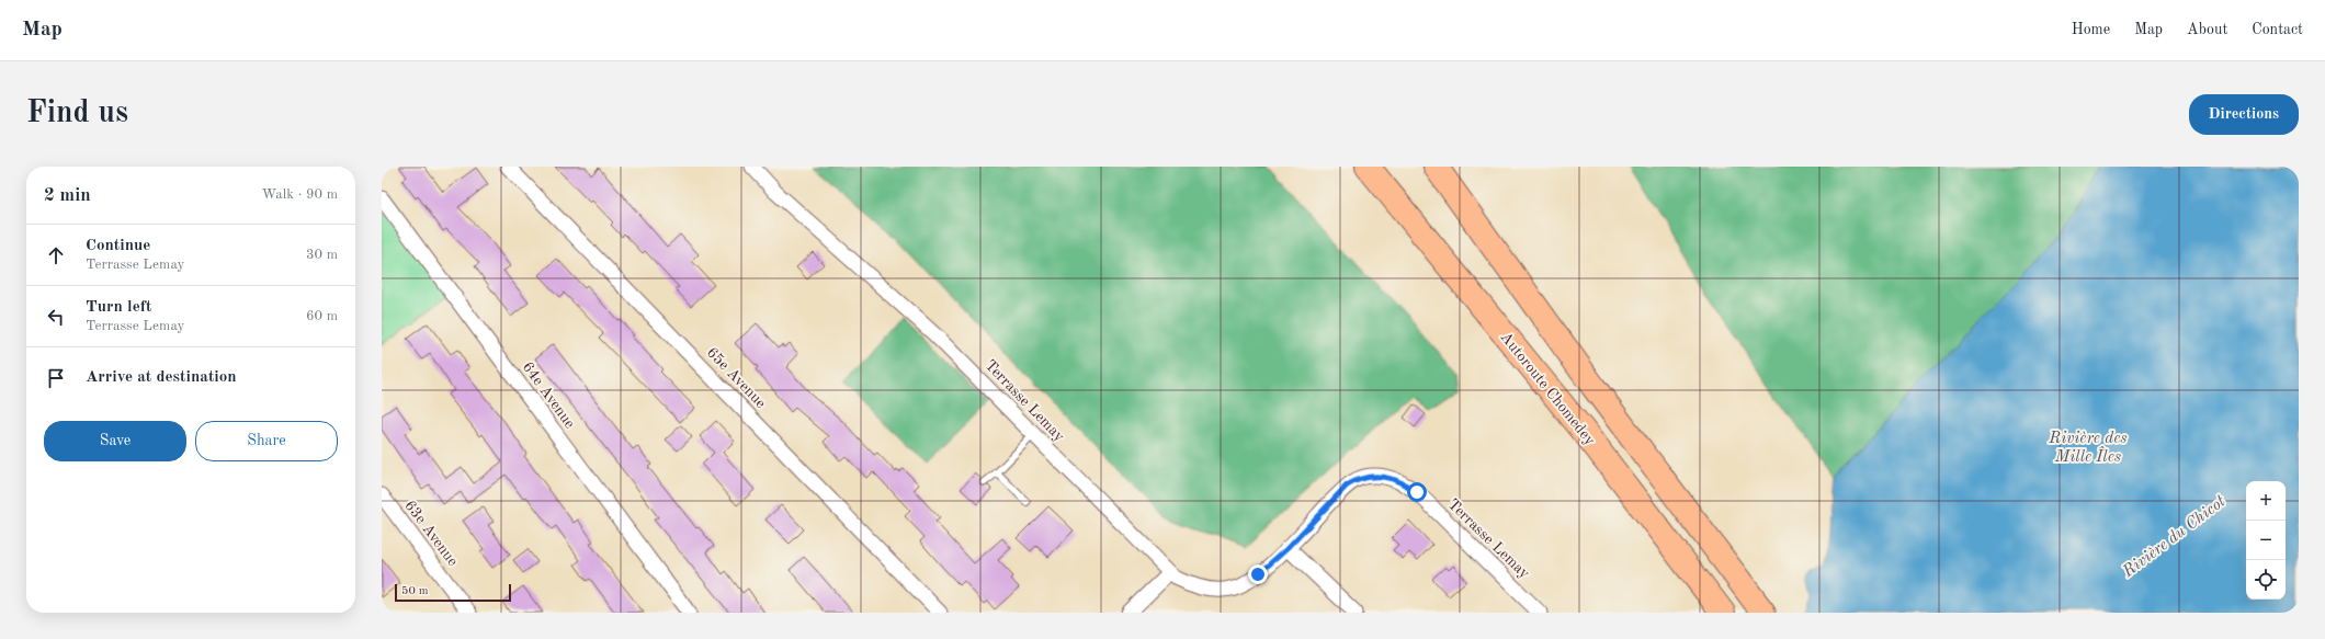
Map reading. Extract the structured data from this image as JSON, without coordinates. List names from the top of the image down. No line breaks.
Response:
{"streets":{"highway":["Autoroute Chomedey"],"street":["65e Avenue","64e Avenue","Terrasse Lemay","63e Avenue"]},"water":["Rivière des Mille Îles","Rivière du Chicot"],"scale_bar":"50 m","page":{"header":"Map","nav":["Home","Map","About","Contact"],"buttons":["Directions",["Save","Share"]],"title":"Find us","heading":["2 min","Walk · 90 m"],"list":[["Continue","Terrasse Lemay","30 m"],["Turn left","Terrasse Lemay","60 m"],"Arrive at destination"],"map_buttons":["+","−"],"scale":"50 m"}}
